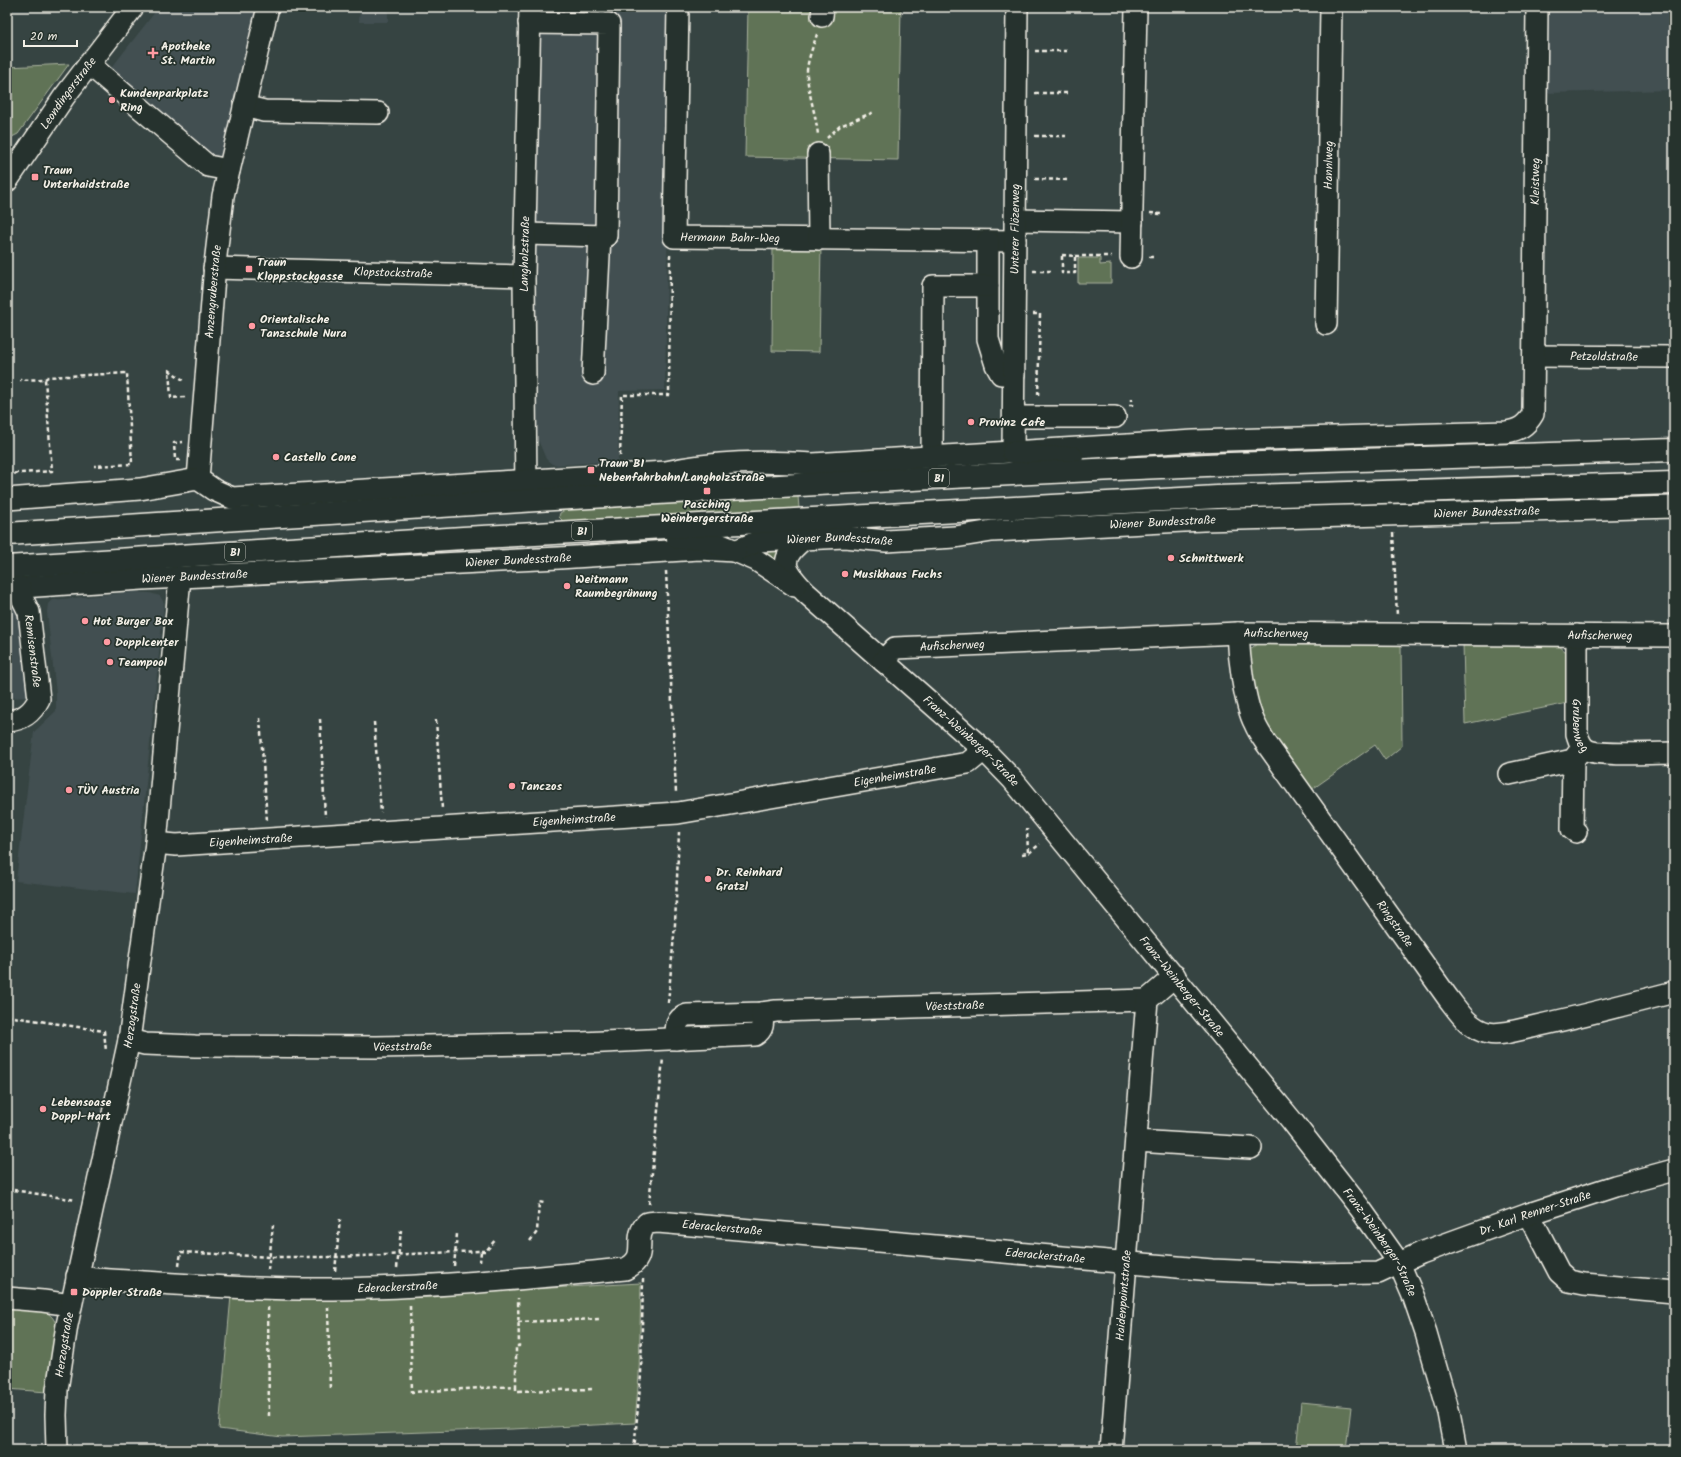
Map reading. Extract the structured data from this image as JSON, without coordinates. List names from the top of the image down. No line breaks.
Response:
{"streets":{"main road":["B1","Wiener Bundesstraße"],"street":["Leondingerstraße","Hannlweg","Kleistweg","Unterer Flözerweg","Hermann Bahr-Weg","Langholzstraße","Klopstockstraße","Anzengruberstraße","Petzoldstraße","Aufischerweg","Remisenstraße","Grubenweg","Franz-Weinberger-Straße","Eigenheimstraße","Ringstraße","Vöeststraße","Herzogstraße","Dr. Karl Renner-Straße","Ederackerstraße","Haidenpointstraße"]},"crossings":[["Kleistweg","Petzoldstraße"],["Unterer Flözerweg","Hermann Bahr-Weg"],["Langholzstraße","Klopstockstraße"],["Langholzstraße","B1"],["Klopstockstraße","Anzengruberstraße"],["Wiener Bundesstraße","Remisenstraße"],["Wiener Bundesstraße","Franz-Weinberger-Straße"],["Wiener Bundesstraße","Herzogstraße"],["Aufischerweg","Grubenweg"],["Aufischerweg","Franz-Weinberger-Straße"],["Aufischerweg","Ringstraße"],["Franz-Weinberger-Straße","Eigenheimstraße"],["Franz-Weinberger-Straße","Dr. Karl Renner-Straße"],["Franz-Weinberger-Straße","Ederackerstraße"],["Eigenheimstraße","Herzogstraße"],["Vöeststraße","Herzogstraße"],["Vöeststraße","Haidenpointstraße"],["Herzogstraße","Ederackerstraße"],["Dr. Karl Renner-Straße","Ederackerstraße"],["Ederackerstraße","Haidenpointstraße"]],"places":{"health":["Apotheke St. Martin"],"other":["Kundenparkplatz Ring","Orientalische Tanzschule Nura","Provinz Cafe","Castello Cone","Schnittwerk","Musikhaus Fuchs","Weitmann Raumbegrünung","Hot Burger Box","Dopplcenter","Teampool","Tanczos","TÜV Austria","Dr. Reinhard Gratzl","Lebensoase Doppl-Hart"],"transit":["Traun Unterhaidstraße","Traun Kloppstockgasse","Traun B1 Nebenfahrbahn/Langholzstraße","Pasching Weinbergerstraße","Doppler Straße"]},"scale_bar":"20 m"}
